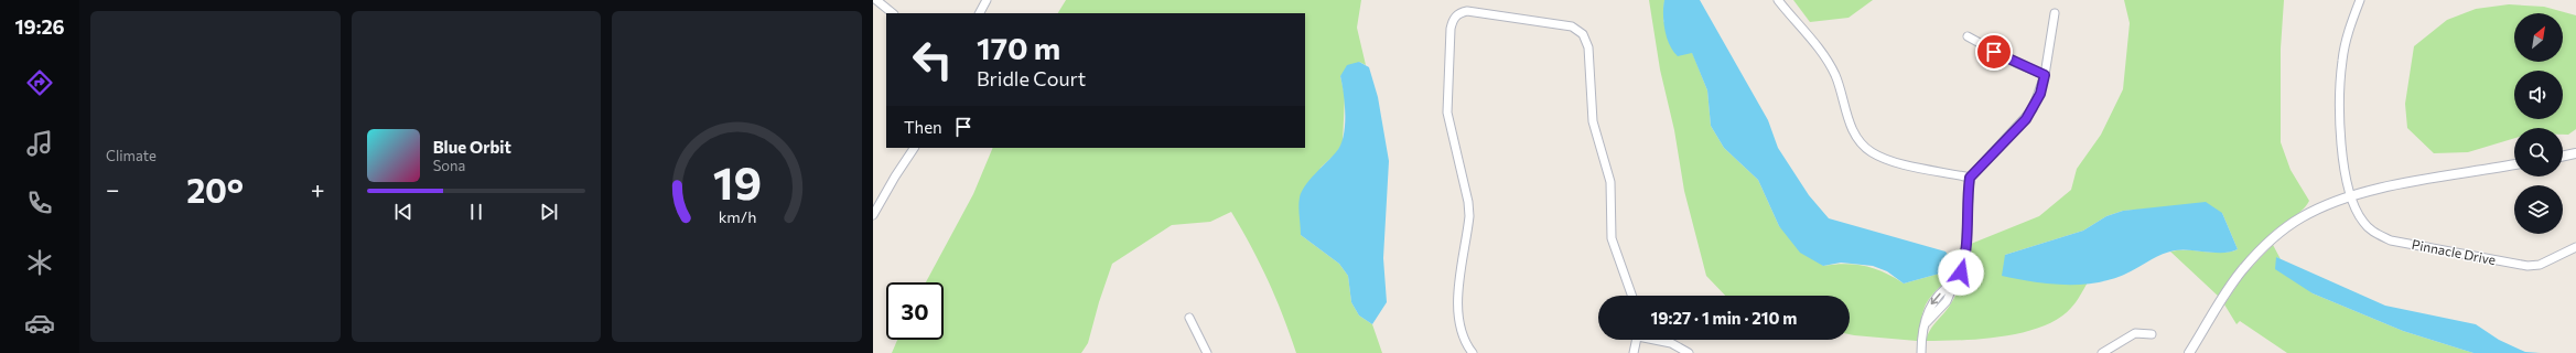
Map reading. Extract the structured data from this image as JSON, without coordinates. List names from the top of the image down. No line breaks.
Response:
{"streets":{"street":["Pinnacle Drive"]},"north":"top right","page":{"tabs":"19:26","tile":"Climate","turn":["170 m","Bridle Court"],"then":"Then","song":["Blue Orbit","Sona"],"heat":["−","20°","+"],"limit":"30","trip":"19:27 · 1 min · 210 m","gauge":["19","km/h"]}}
